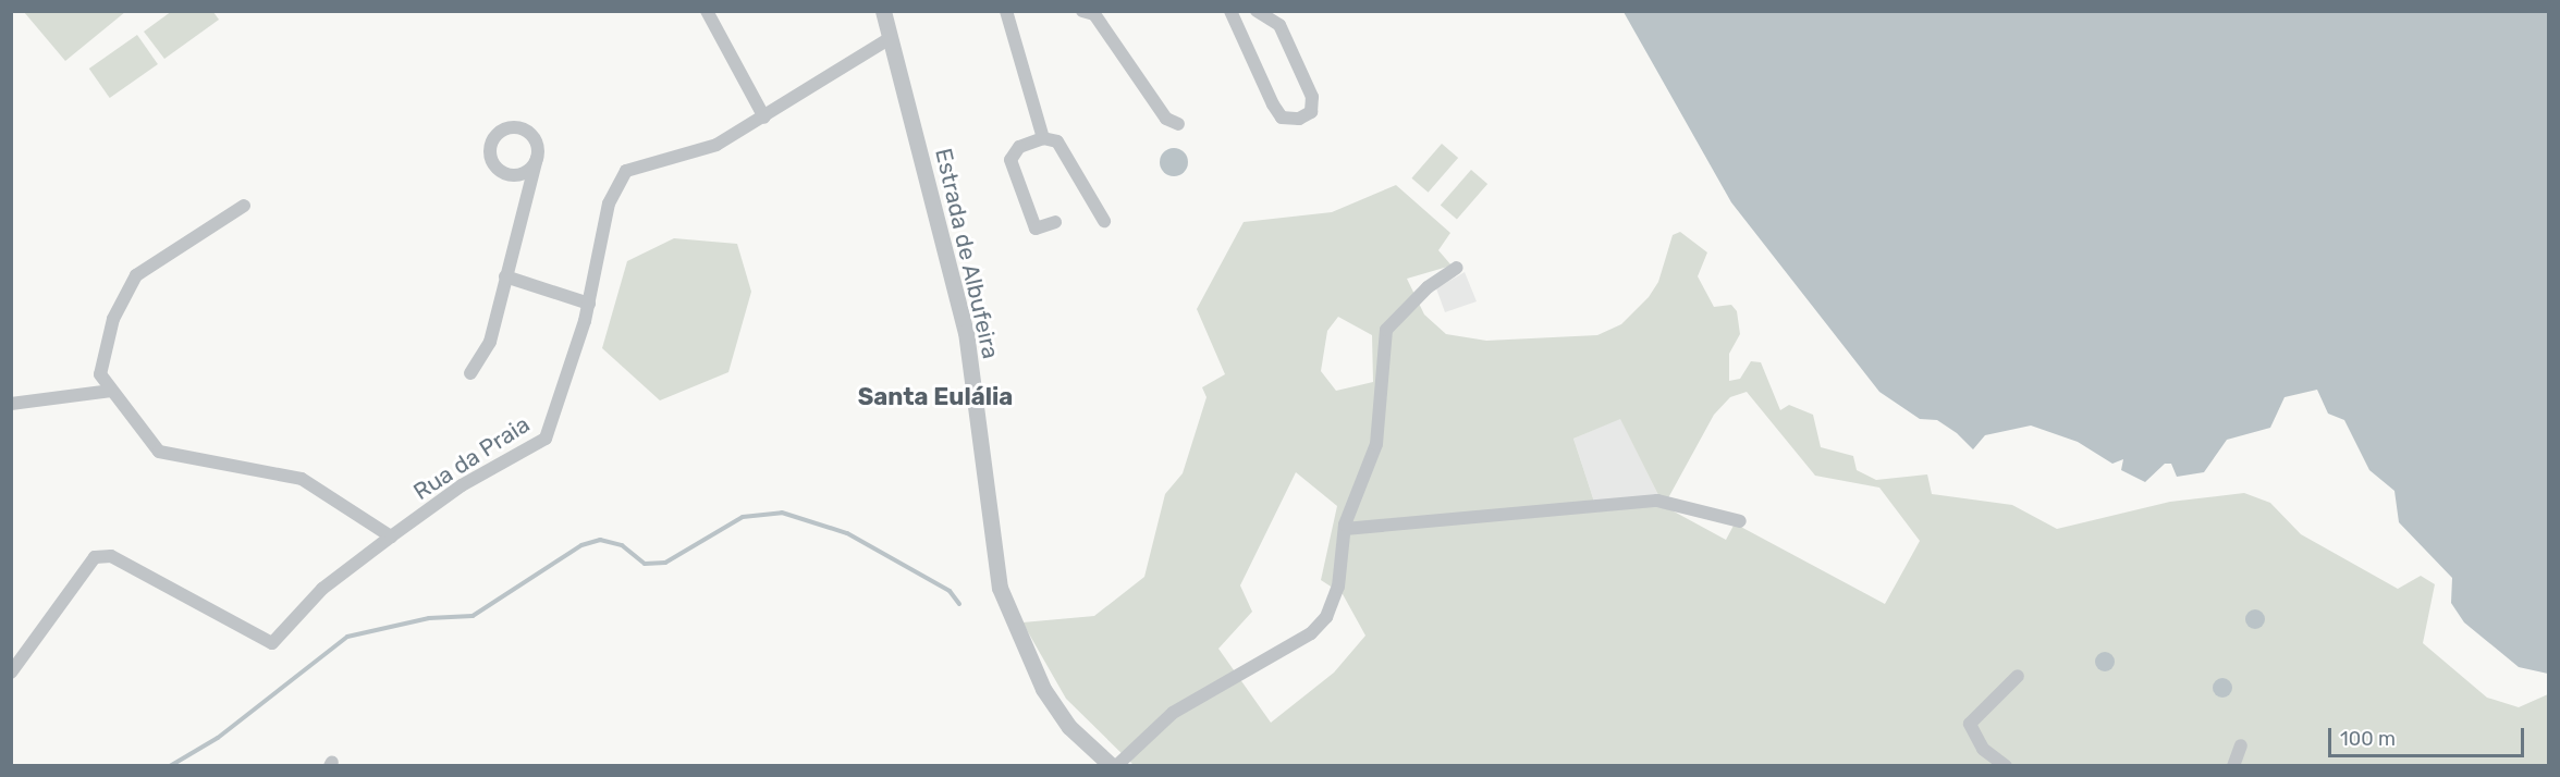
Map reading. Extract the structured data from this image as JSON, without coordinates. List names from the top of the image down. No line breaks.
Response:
{"streets":{"street":["Estrada de Albufeira","Rua da Praia"]},"crossings":[["Estrada de Albufeira","Rua da Praia"]],"districts":["Santa Eulália"],"scale_bar":"100 m"}
